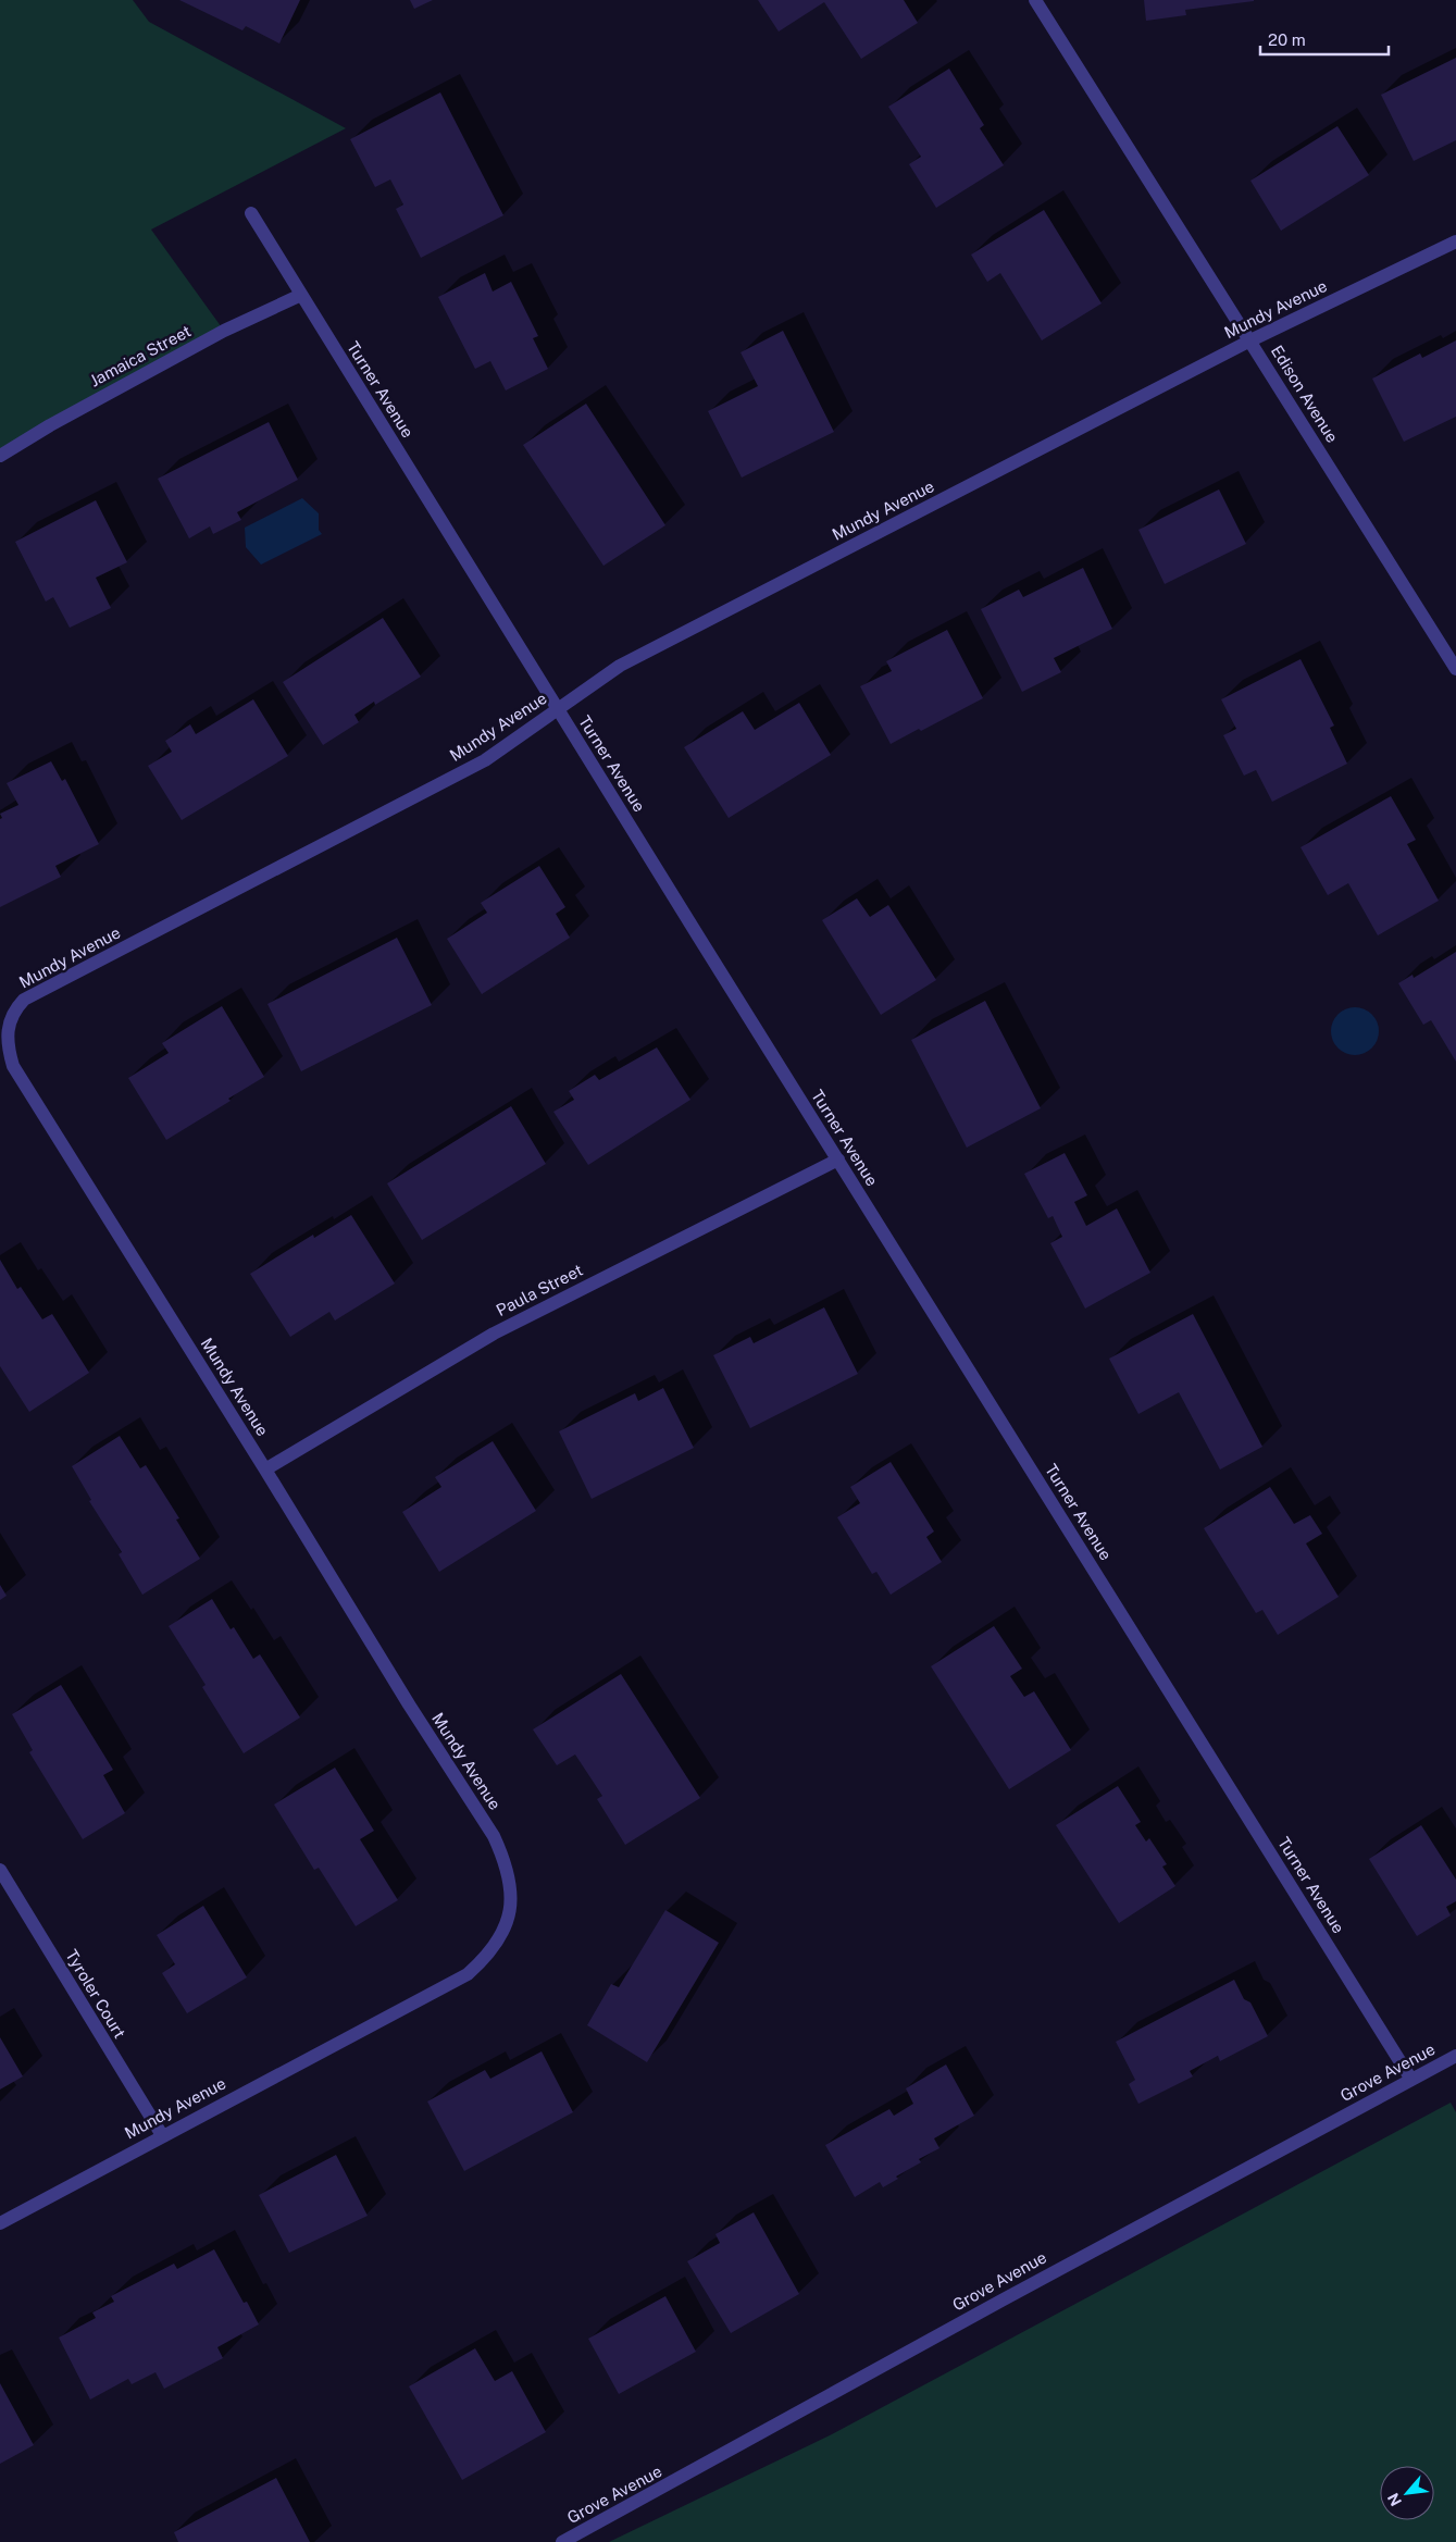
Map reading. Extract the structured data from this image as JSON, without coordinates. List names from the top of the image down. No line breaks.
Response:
{"streets":{"street":["Mundy Avenue","Jamaica Street","Turner Avenue","Edison Avenue","Paula Street","Tyroler Court","Grove Avenue"]},"crossings":[["Mundy Avenue","Turner Avenue"],["Mundy Avenue","Edison Avenue"],["Mundy Avenue","Paula Street"],["Mundy Avenue","Tyroler Court"],["Jamaica Street","Turner Avenue"],["Turner Avenue","Paula Street"],["Turner Avenue","Grove Avenue"]],"scale_bar":"20 m","north":"bottom left"}
